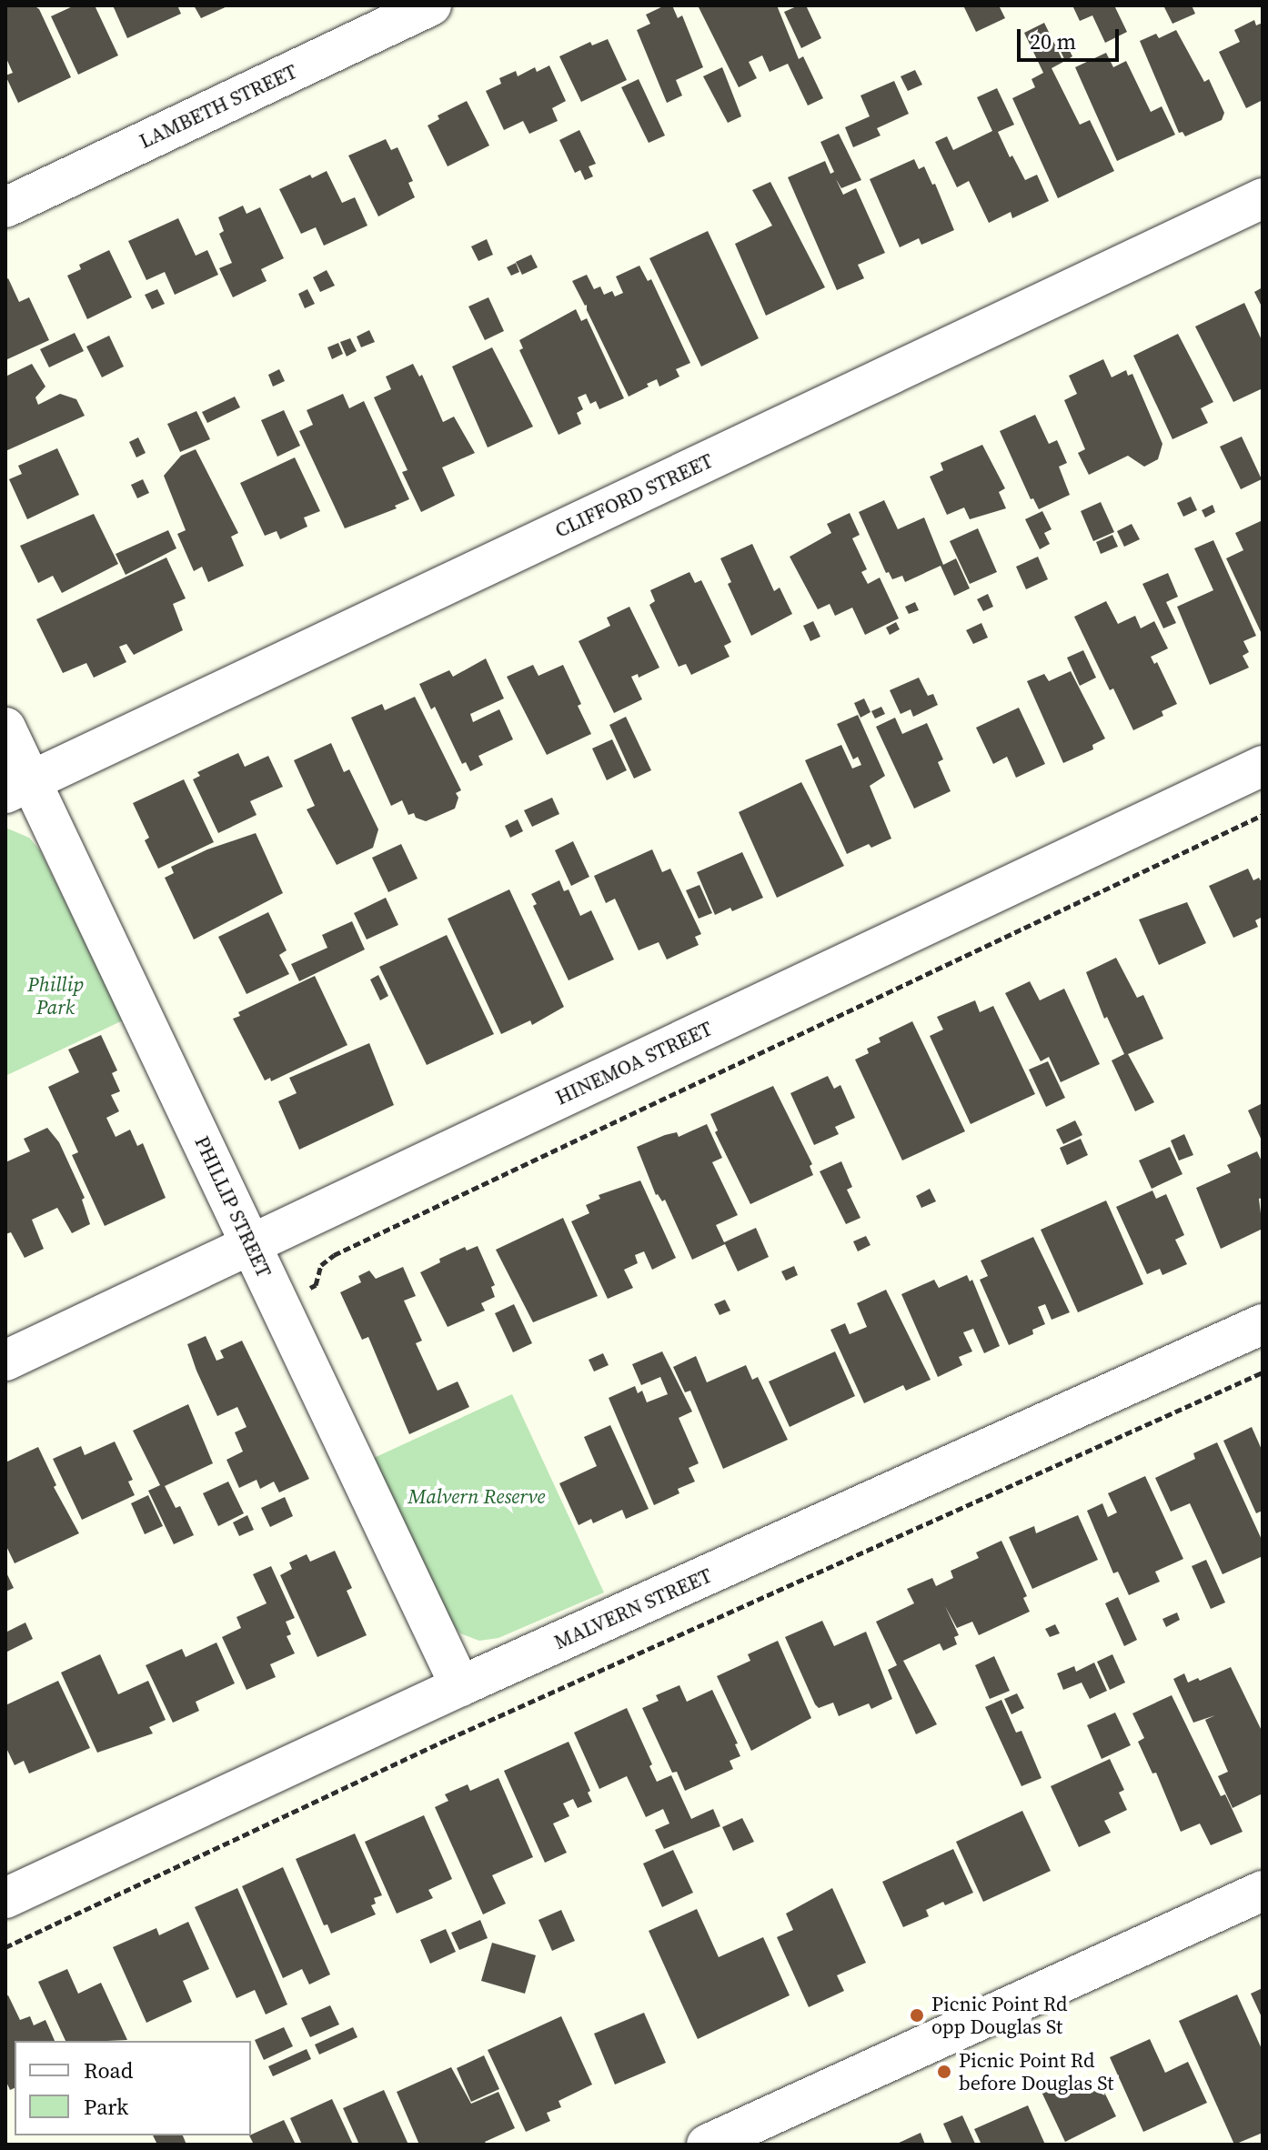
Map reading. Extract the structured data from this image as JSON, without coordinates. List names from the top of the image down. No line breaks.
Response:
{"streets":{"street":["LAMBETH STREET","CLIFFORD STREET","HINEMOA STREET","PHILLIP STREET","MALVERN STREET"]},"crossings":[["CLIFFORD STREET","PHILLIP STREET"],["HINEMOA STREET","PHILLIP STREET"],["PHILLIP STREET","MALVERN STREET"]],"parks":["Phillip Park","Malvern Reserve"],"places":["Picnic Point Rd opp Douglas St","Picnic Point Rd before Douglas St"],"legend":["Road","Park"],"scale_bar":"20 m"}
